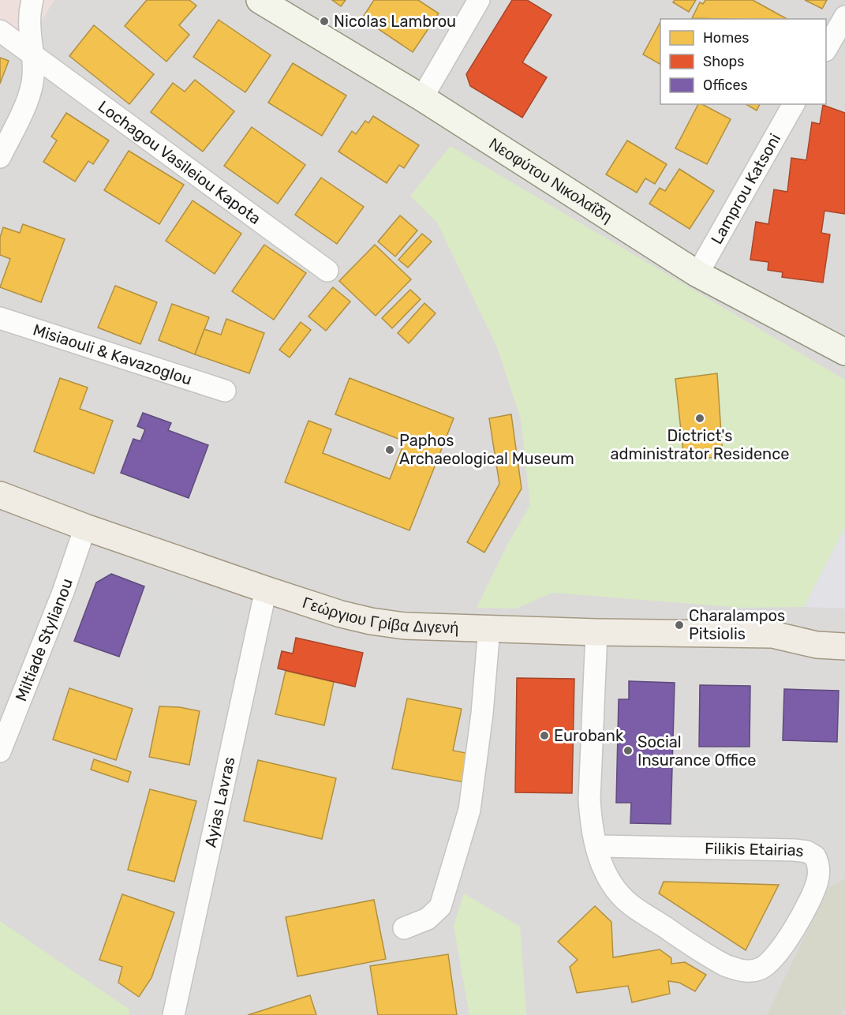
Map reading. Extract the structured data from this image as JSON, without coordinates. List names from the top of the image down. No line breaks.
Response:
{"streets":{"main road":["Γεώργιου Γρίβα Διγενή"],"street":["Lochagou Vasileiou Kapota","Νεοφύτου Νικολαΐδη","Lamprou Katsoni","Misiaouli & Kavazoglou","Miltiade Stylianou","Ayias Lavras","Filikis Etairias"]},"crossings":[["Νεοφύτου Νικολαΐδη","Lamprou Katsoni"],["Γεώργιου Γρίβα Διγενή","Miltiade Stylianou"],["Γεώργιου Γρίβα Διγενή","Ayias Lavras"],["Γεώργιου Γρίβα Διγενή","Filikis Etairias"]],"places":["Nicolas Lambrou","Dictrict's administrator Residence","Paphos Archaeological Museum","Charalampos Pitsiolis","Eurobank","Social Insurance Office"],"legend":["Homes","Shops","Offices"]}
